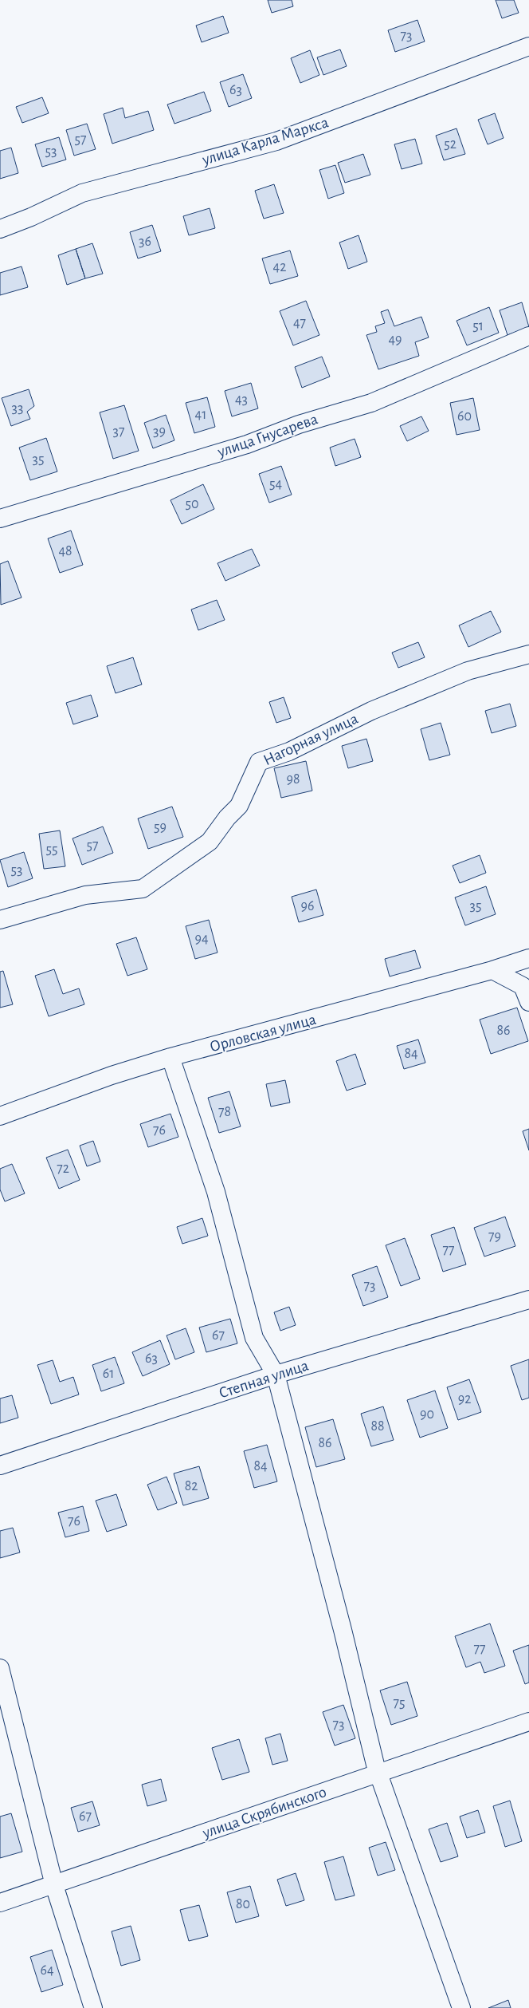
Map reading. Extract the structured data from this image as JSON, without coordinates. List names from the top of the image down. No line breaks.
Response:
{"streets":{"street":["улица Карла Маркса","улица Гнусарева","Нагорная улица","Орловская улица","Степная улица","улица Скрябинского"]},"house_numbers":["73","63","57","52","53","36","42","47","51","49","43","33","41","60","37","39","35","54","50","48","98","59","57","55","53","96","35","94","86","84","78","76","72","79","77","73","67","63","61","92","90","88","86","84","82","76","77","75","73","67","80","64"]}
